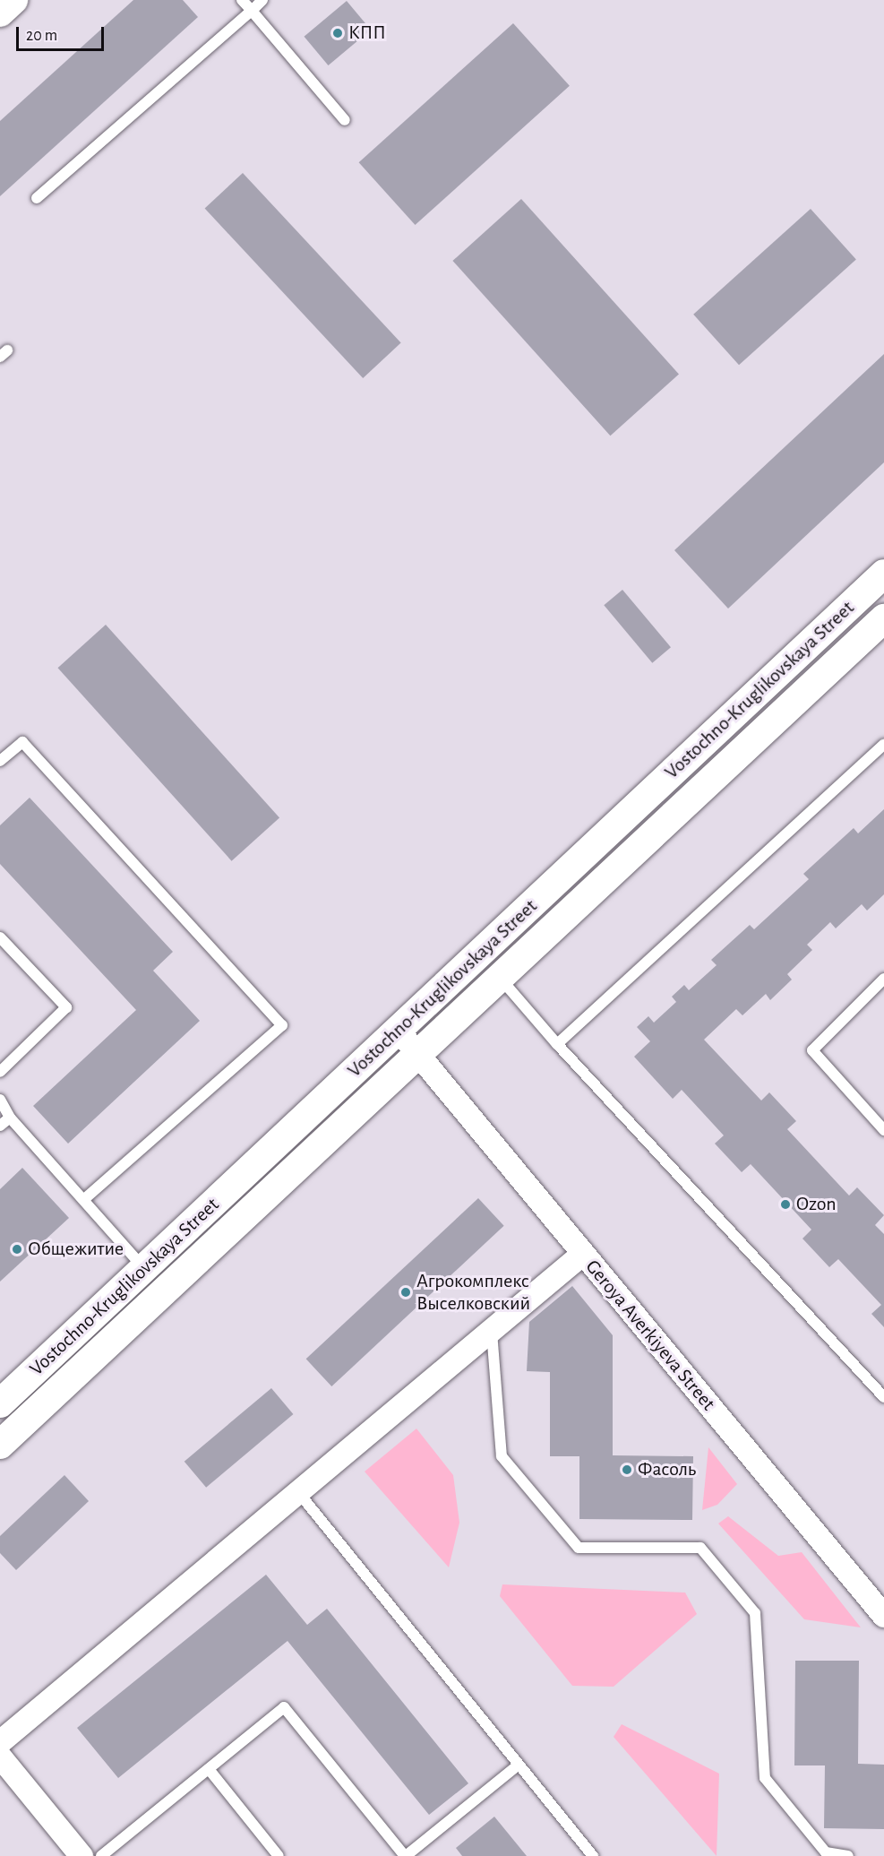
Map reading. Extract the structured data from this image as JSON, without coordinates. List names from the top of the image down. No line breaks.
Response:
{"streets":{"street":["Vostochno-Kruglikovskaya Street","Geroya Averkiyeva Street"]},"crossings":[["Vostochno-Kruglikovskaya Street","Geroya Averkiyeva Street"]],"places":["КПП","Ozon","Общежитие","Агрокомплекс Выселковский","Фасоль"],"scale_bar":"20 m"}
